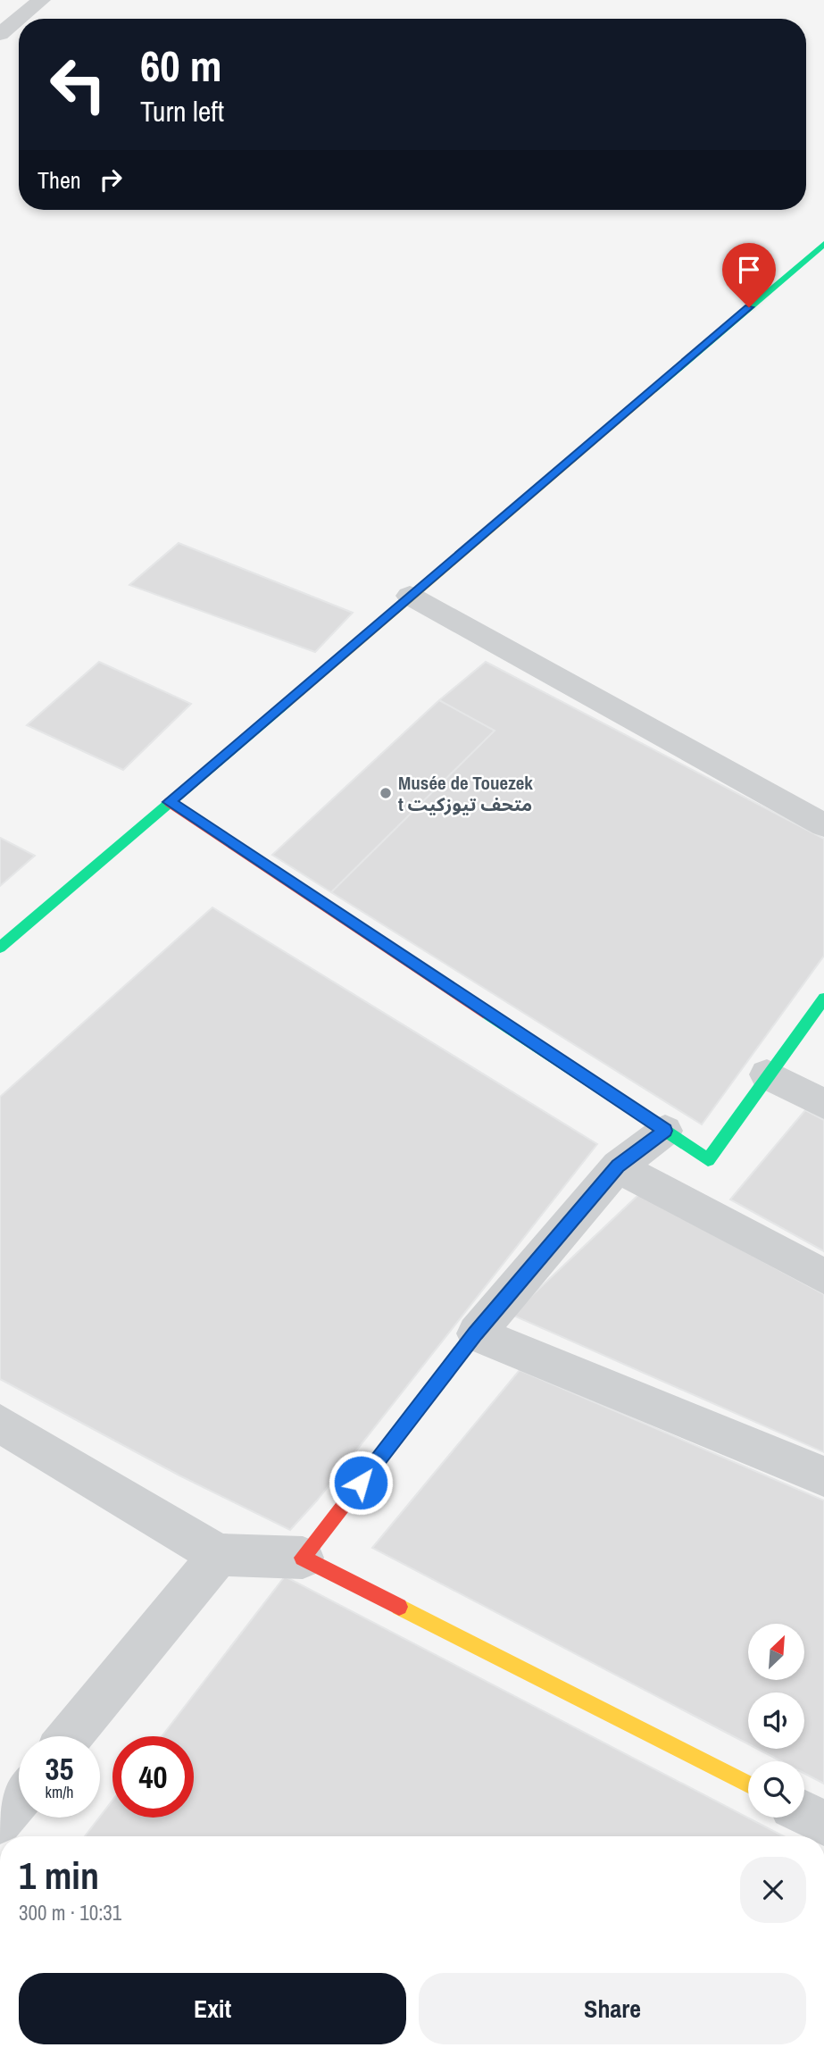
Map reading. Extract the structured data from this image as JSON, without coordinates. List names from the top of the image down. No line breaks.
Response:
{"places":["Musée de Touezek t متحف تيوزكيت"],"north":"top right","page":{"turn":["60 m","Turn left"],"then":"Then","speed":"35 km/h","limit":"40","heading":["1 min","300 m · 10:31"],"buttons":["Exit","Share"]}}
